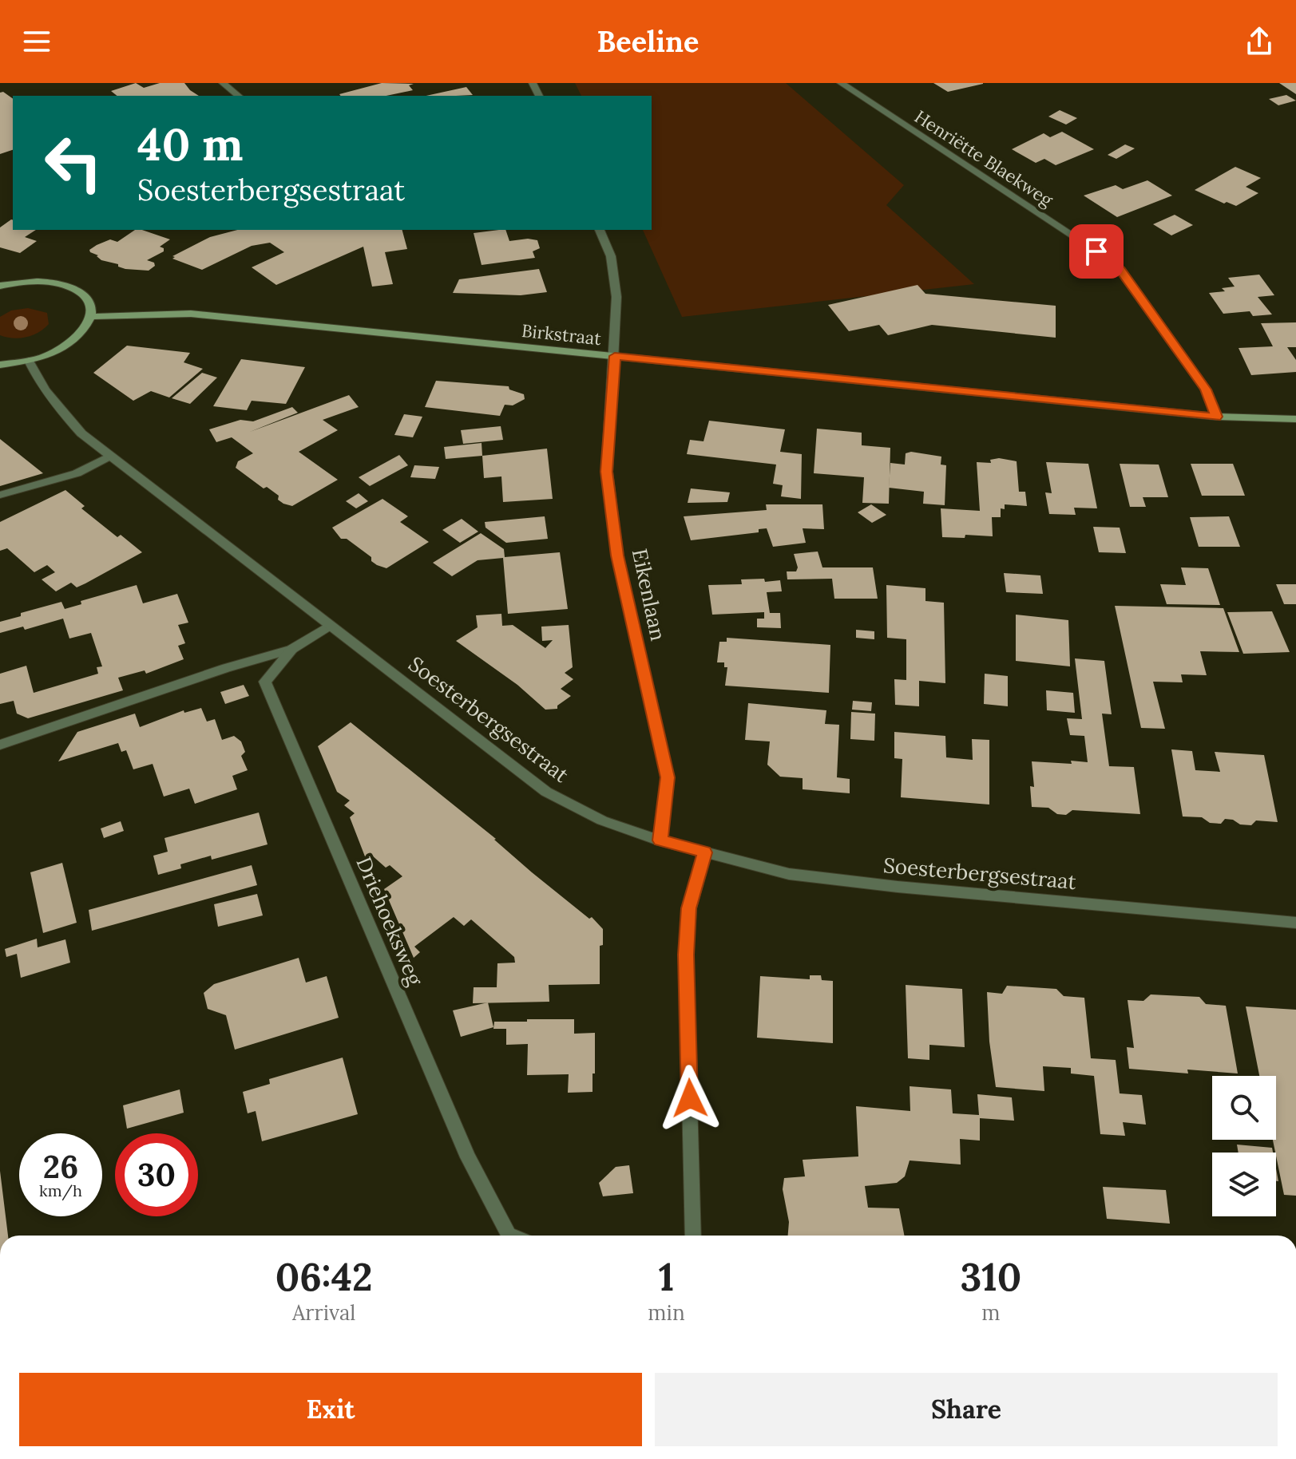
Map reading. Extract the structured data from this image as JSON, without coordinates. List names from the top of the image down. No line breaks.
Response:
{"streets":{"main road":["Birkstraat"],"street":["Henriëtte Blaekweg","Eikenlaan","Soesterbergsestraat","Driehoeksweg"]},"crossings":[["Henriëtte Blaekweg","Birkstraat"],["Birkstraat","Eikenlaan"],["Eikenlaan","Soesterbergsestraat"],["Soesterbergsestraat","Driehoeksweg"]],"page":{"header":"Beeline","turn":["40 m","Soesterbergsestraat"],"speed":"26 km/h","limit":"30","eta":["06:42","Arrival","1","min","310","m"],"buttons":["Exit","Share"]}}
